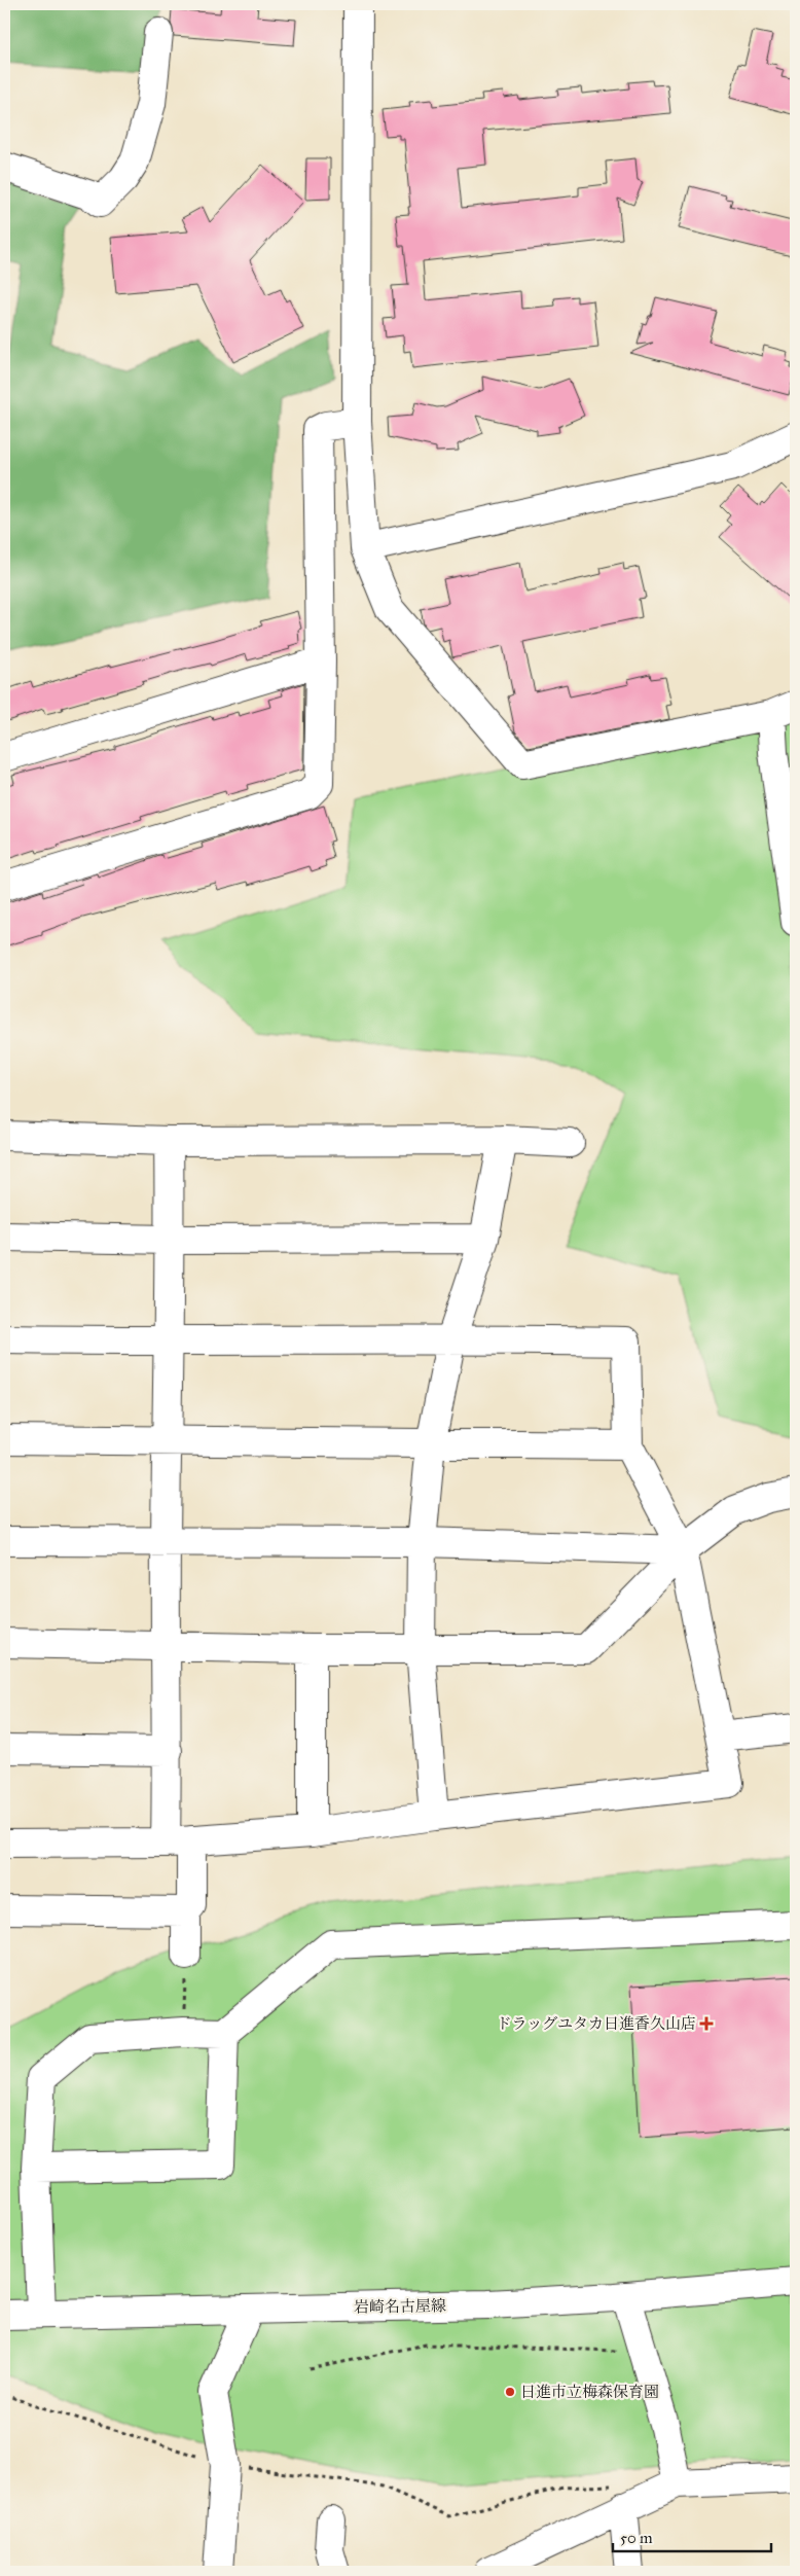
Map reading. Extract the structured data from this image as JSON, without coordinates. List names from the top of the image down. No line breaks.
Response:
{"streets":{"street":["岩崎名古屋線"]},"places":{"health":["ドラッグユタカ日進香久山店"],"other":["日進市立梅森保育園"]},"scale_bar":"50 m"}
